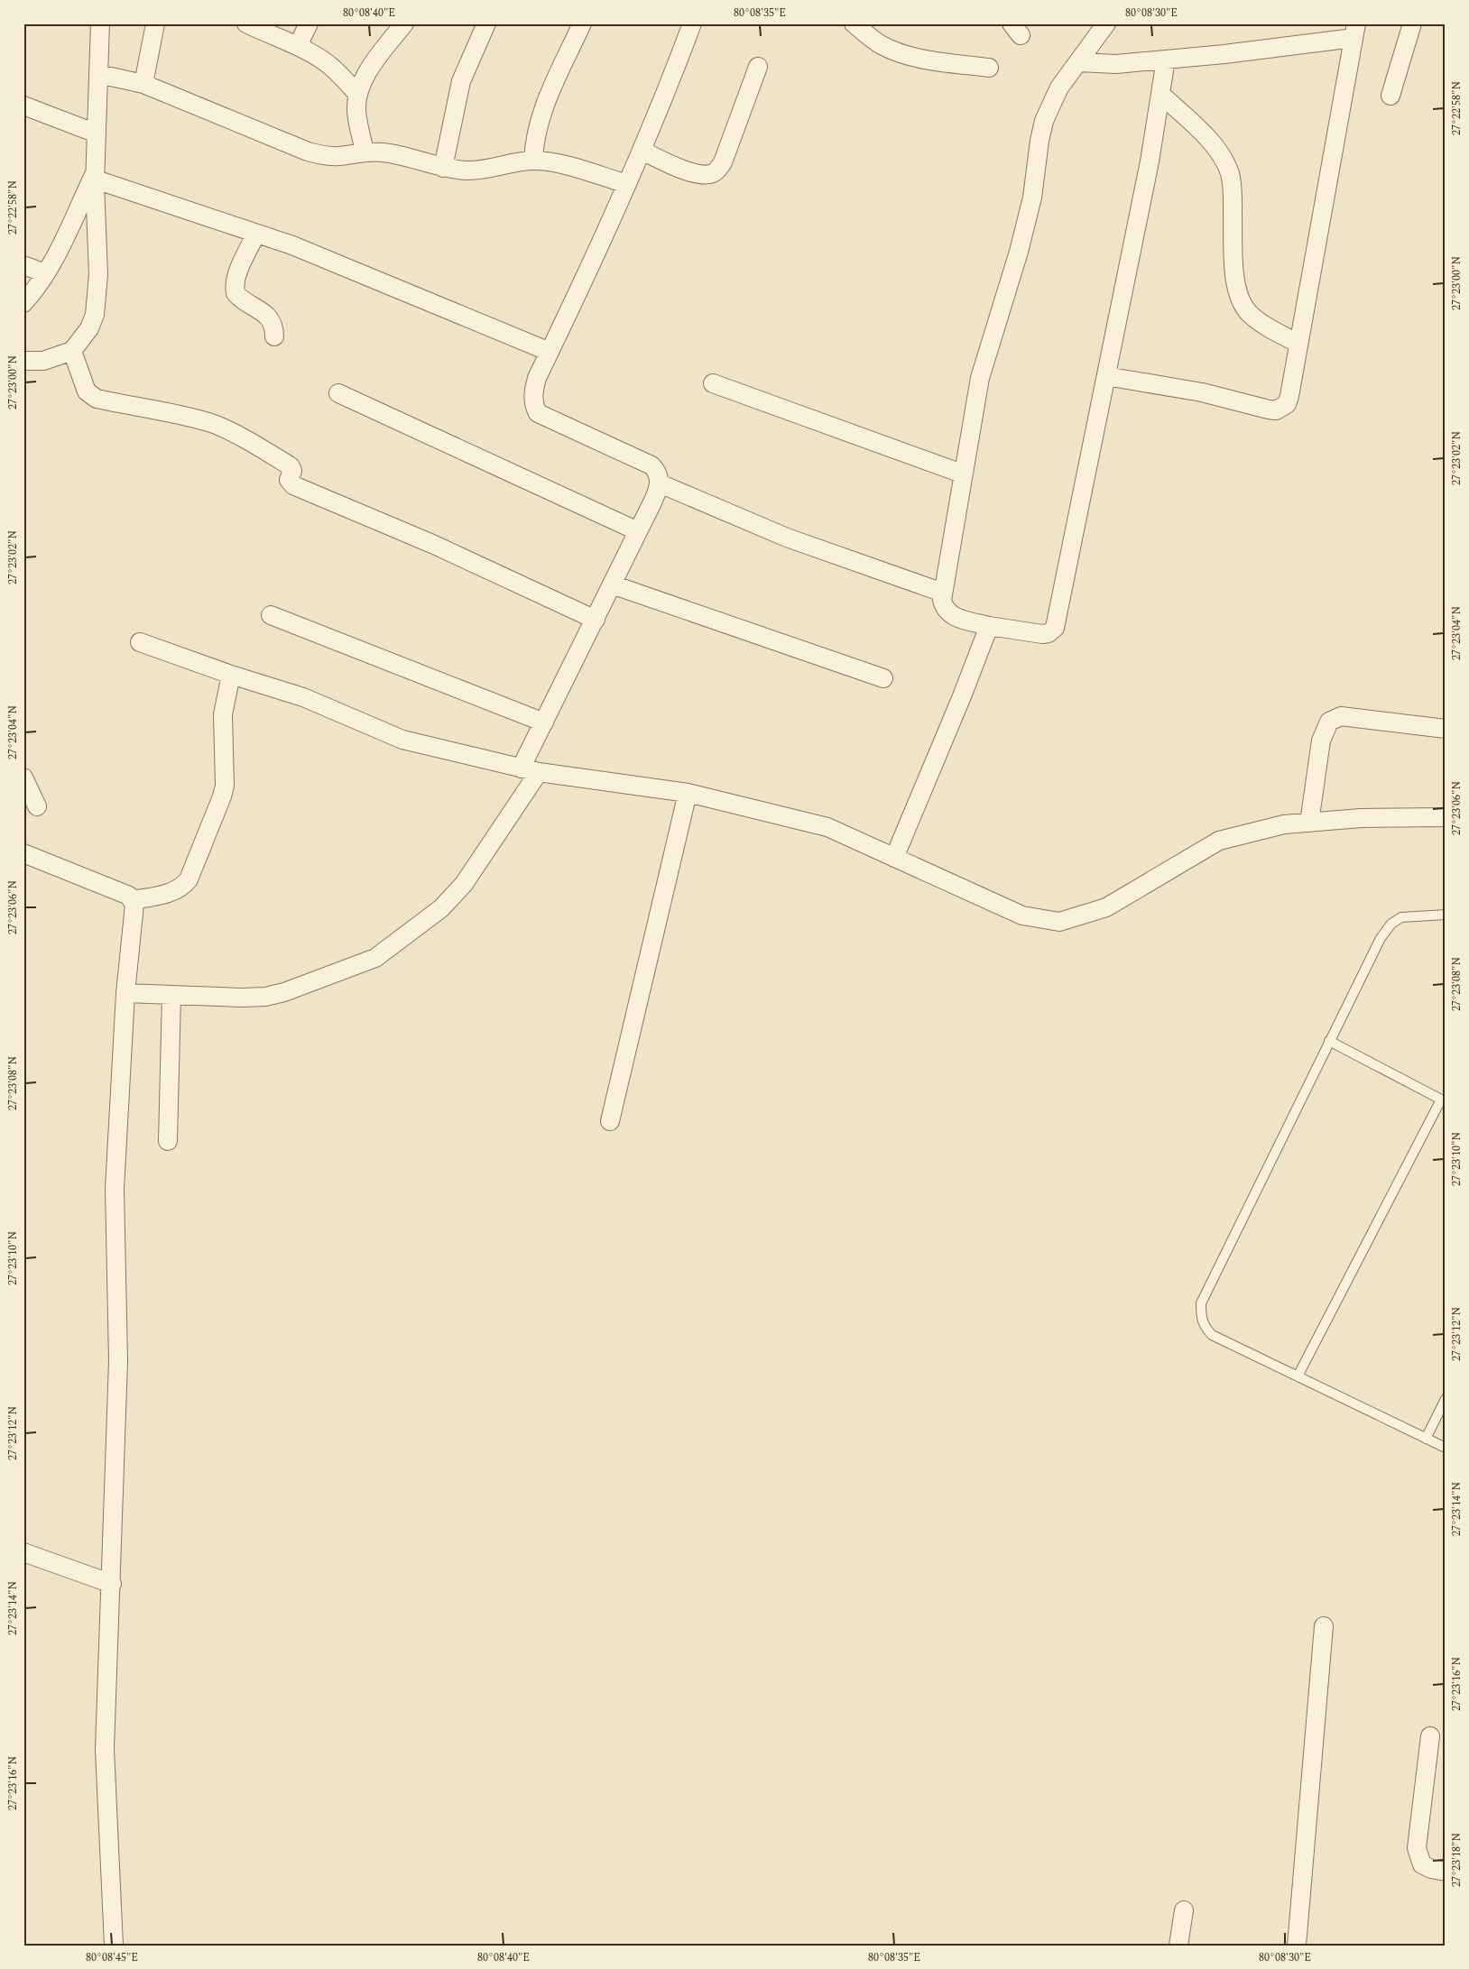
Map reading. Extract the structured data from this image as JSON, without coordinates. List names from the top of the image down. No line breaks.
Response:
{"coordinates":["80°08'40\"E","80°08'35\"E","80°08'30\"E","27°22'58\"N","27°23'00\"N","27°23'02\"N","27°23'04\"N","27°23'06\"N","27°23'08\"N","27°23'10\"N","27°23'12\"N","27°23'14\"N","27°23'16\"N","27°23'18\"N","80°08'45\"E"]}
